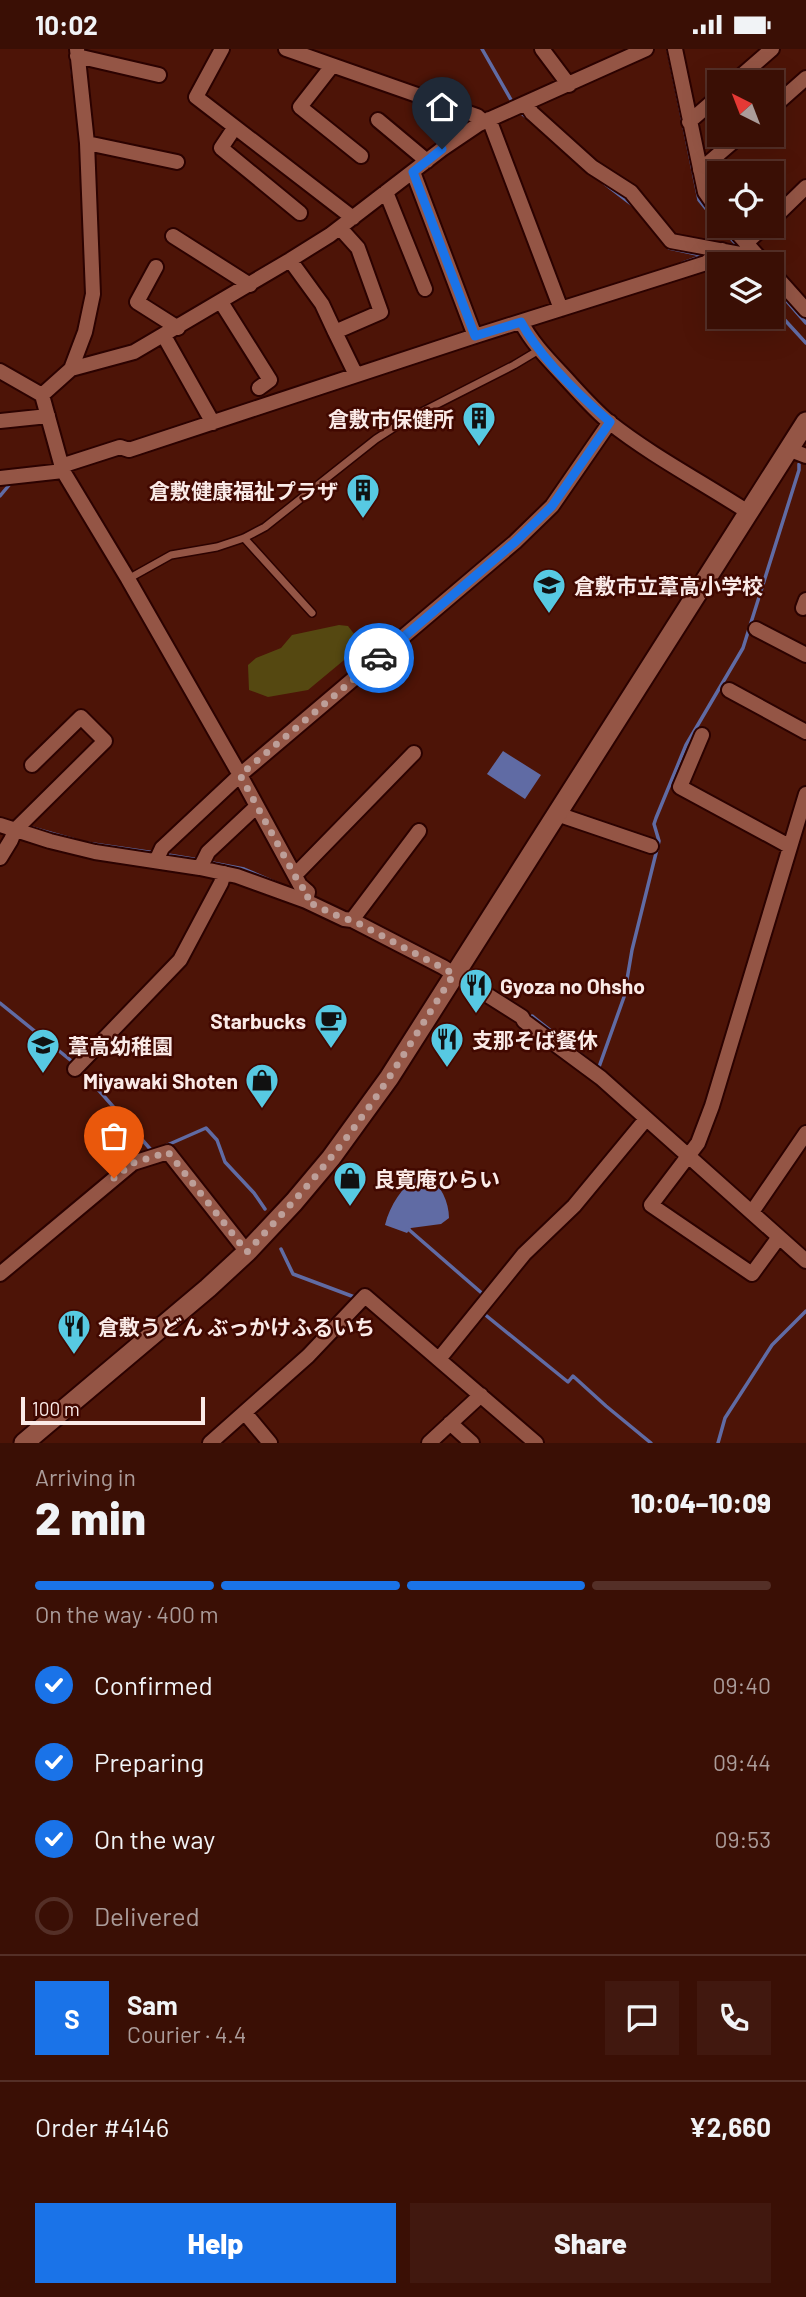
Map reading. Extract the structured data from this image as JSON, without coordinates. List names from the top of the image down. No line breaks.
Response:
{"places":{"building":["倉敷市保健所","倉敷健康福祉プラザ"],"school or university":["倉敷市立葦高小学校","葦高幼稚園"],"restaurant":["Gyoza no Ohsho","支那そば餐休","倉敷うどん ぶっかけふるいち"],"cafe":["Starbucks"],"shop":["Miyawaki Shoten","良寛庵ひらい"]},"scale_bar":"100 m","north":"top left","page":{"status":"10:02","scale":"100 m","heading":["2 min","Arriving in","10:04–10:09"],"panel":["Sam","Courier · 4.4","Order #4146","¥2,660"],"bar":"On the way · 400 m","list":[["Confirmed","09:40"],["Preparing","09:44"],["On the way","09:53"],"Delivered"],"round":"S","buttons":["Help","Share"]}}
